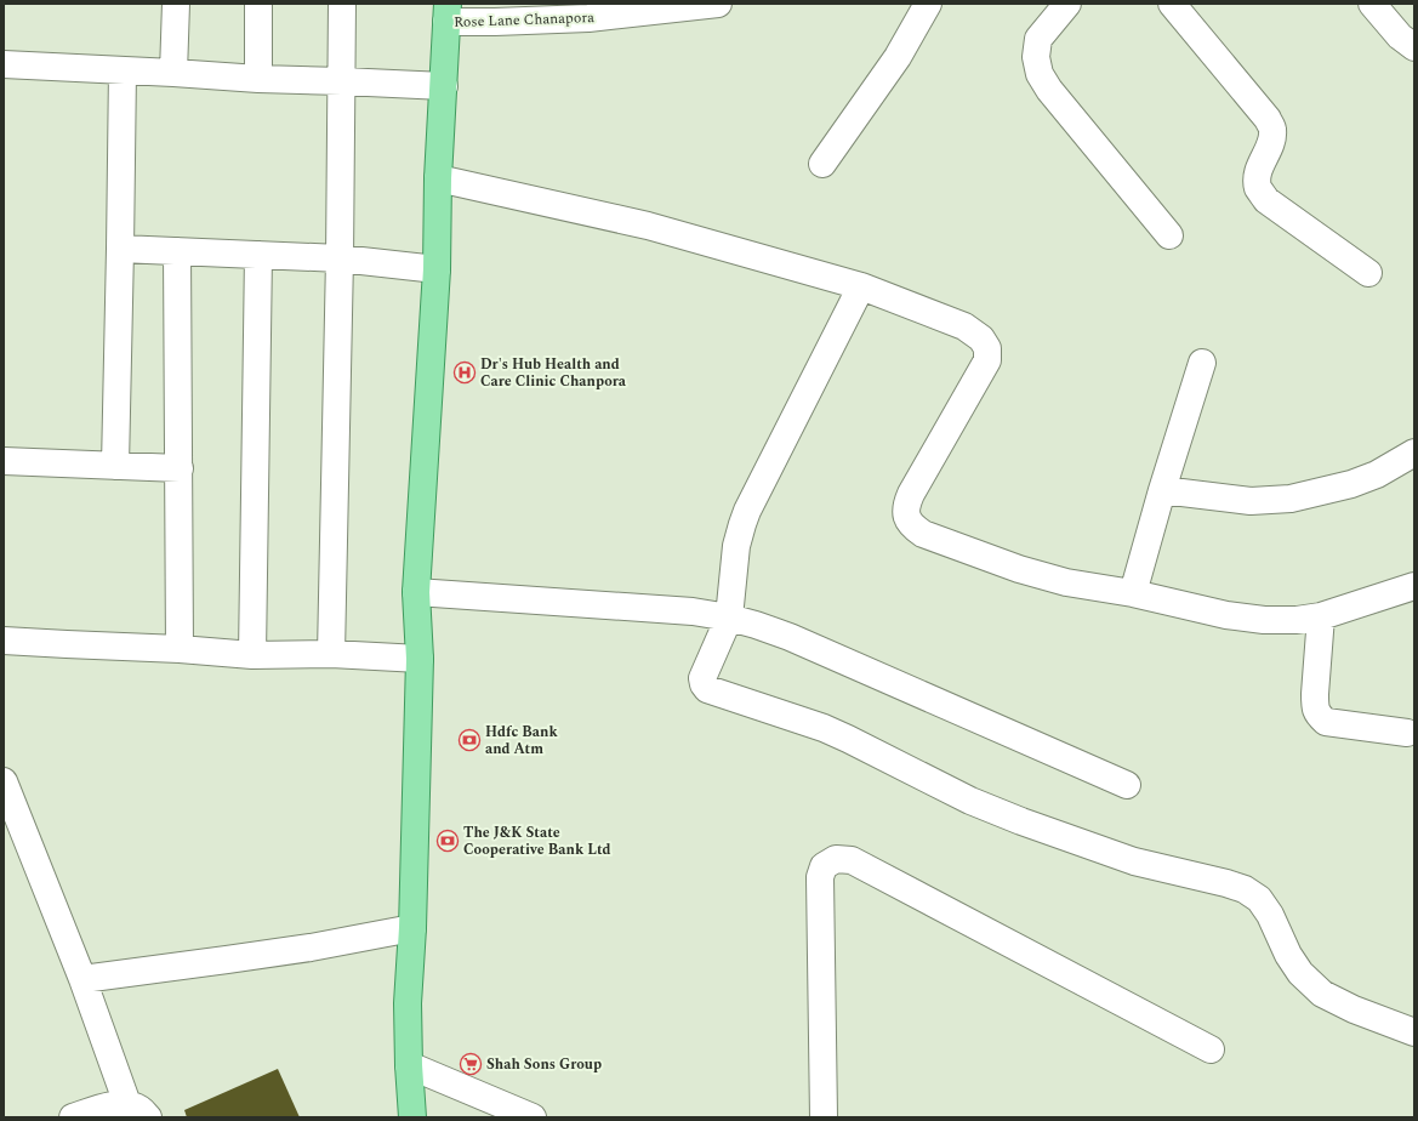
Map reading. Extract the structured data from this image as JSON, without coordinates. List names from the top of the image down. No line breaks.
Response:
{"streets":{"street":["Rose Lane Chanapora"]},"places":{"hospital":["Dr's Hub Health and Care Clinic Chanpora"],"bank":["Hdfc Bank and Atm","The J&K State Cooperative Bank Ltd"],"supermarket":["Shah Sons Group"]}}
